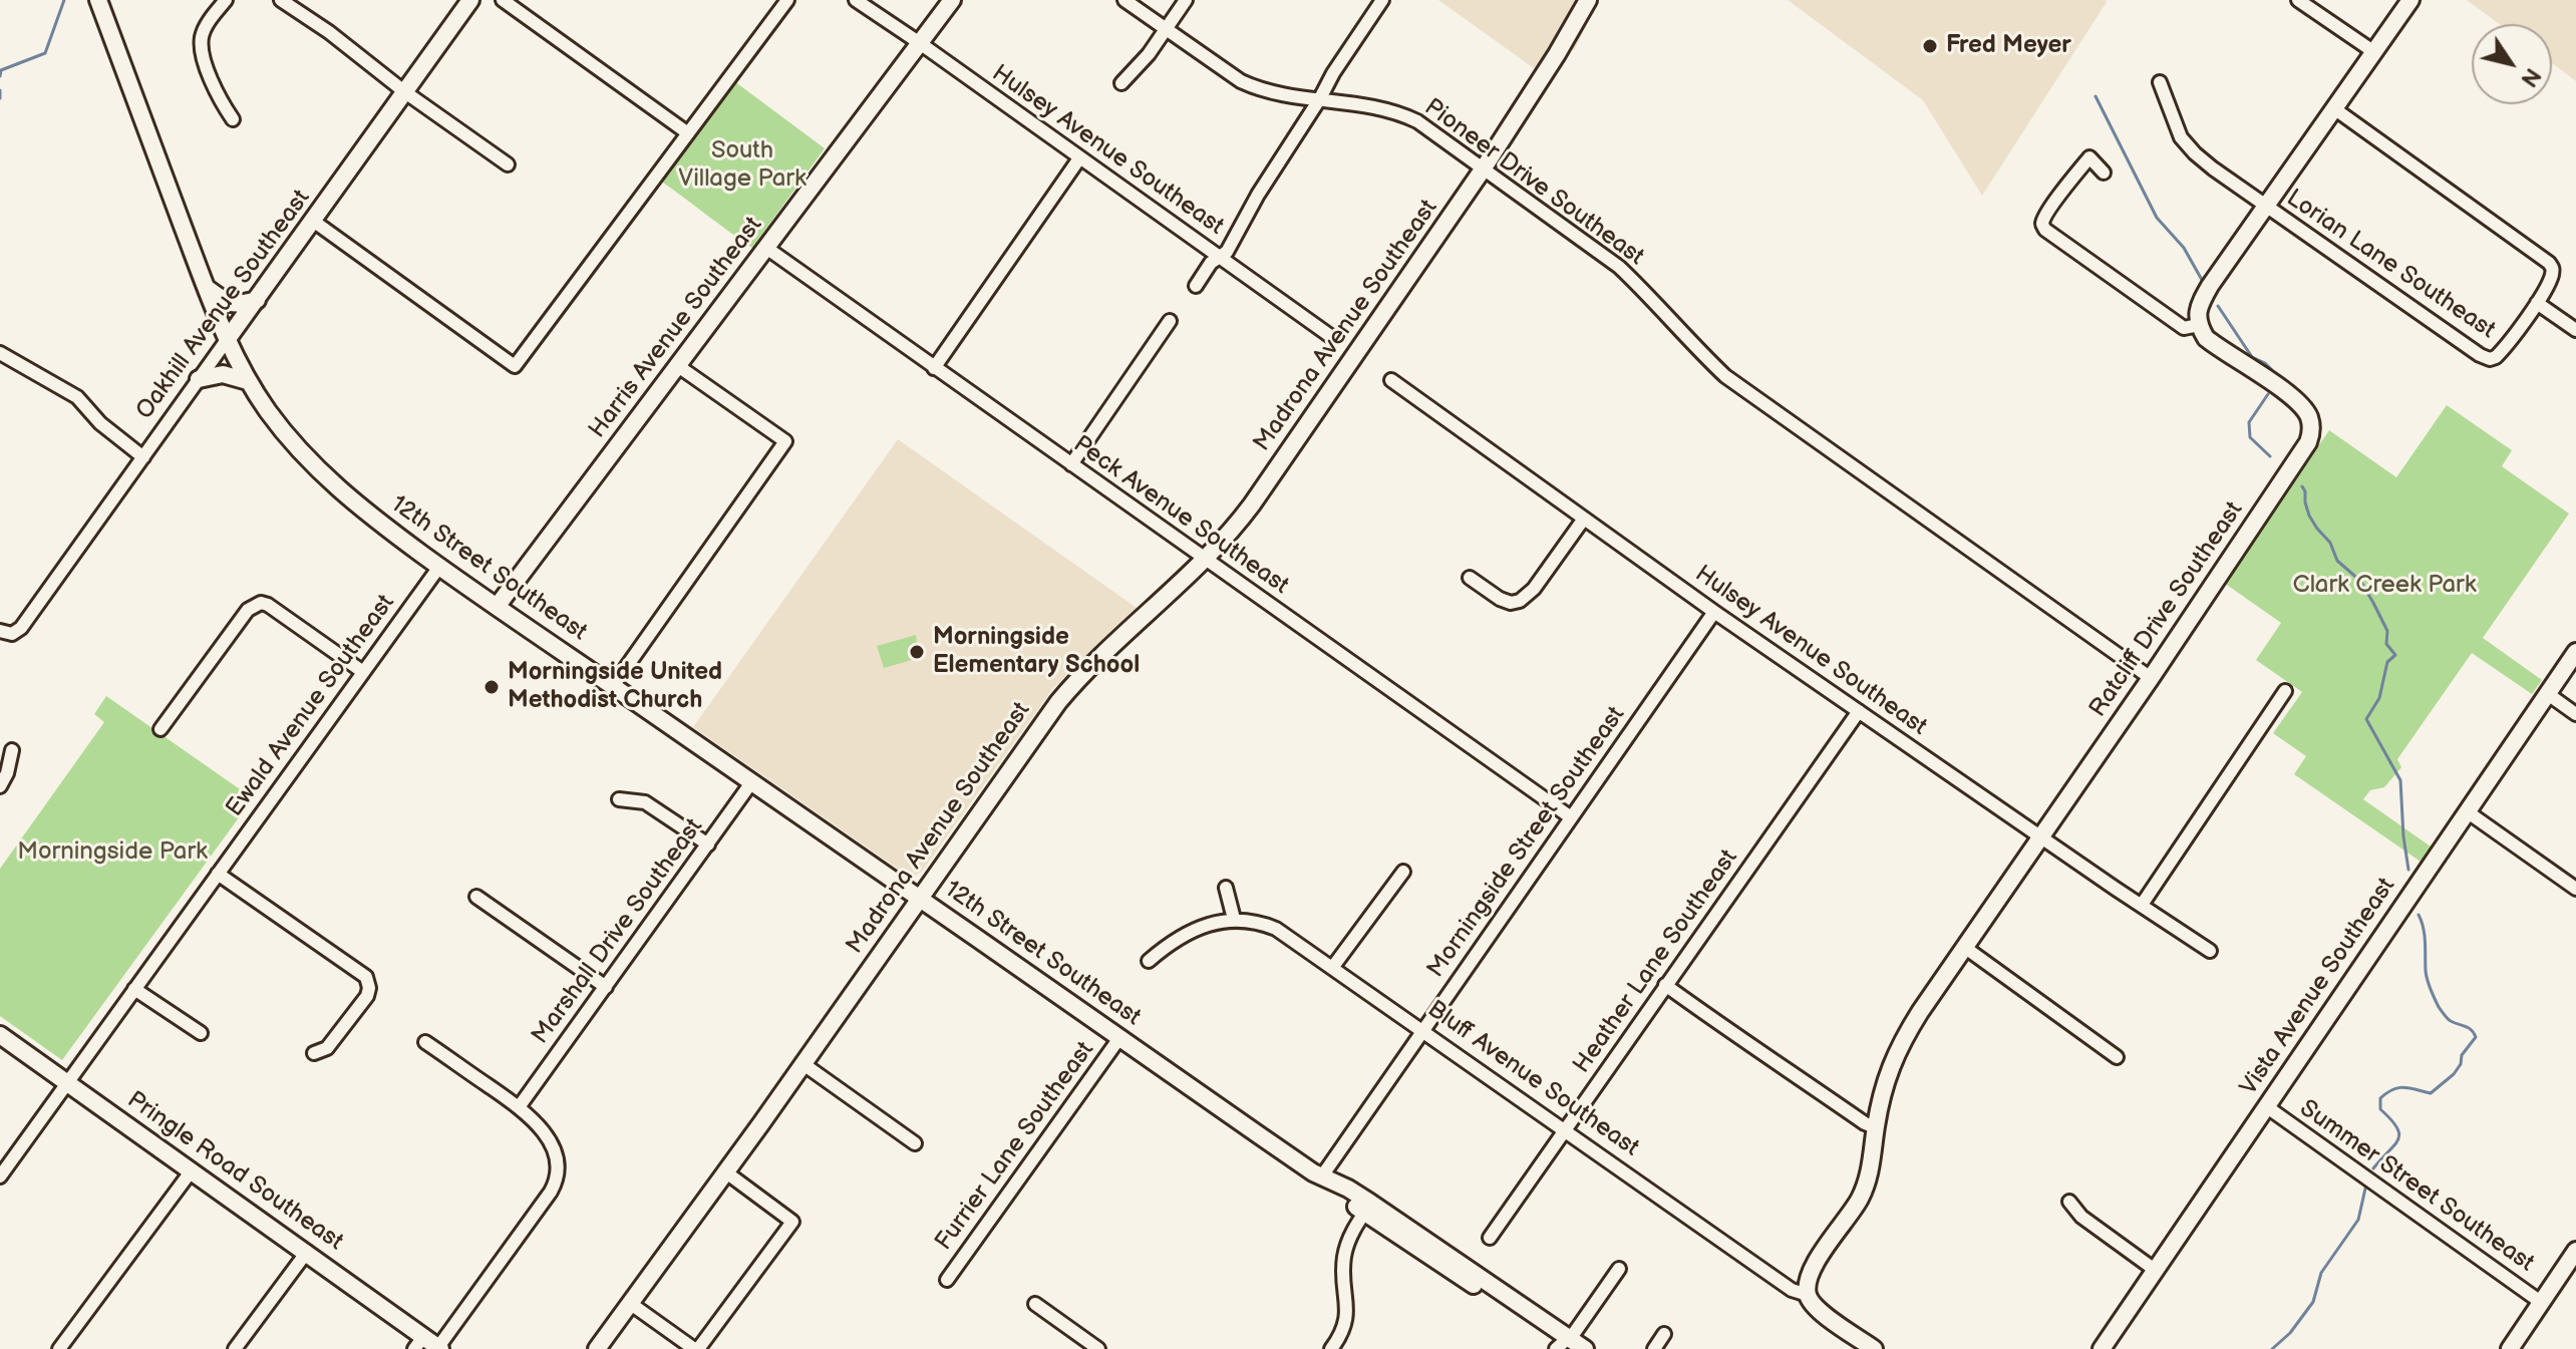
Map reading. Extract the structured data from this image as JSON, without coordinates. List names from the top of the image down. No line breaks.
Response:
{"streets":{"main road":["Oakhill Avenue Southeast","Madrona Avenue Southeast","Harris Avenue Southeast","12th Street Southeast","Ratcliff Drive Southeast","Vista Avenue Southeast","Bluff Avenue Southeast","Pringle Road Southeast"],"street":["Hulsey Avenue Southeast","Pioneer Drive Southeast","Lorian Lane Southeast","Peck Avenue Southeast","Ewald Avenue Southeast","Morningside Street Southeast","Marshall Drive Southeast","Heather Lane Southeast","Furrier Lane Southeast","Summer Street Southeast"]},"crossings":[["Hulsey Avenue Southeast","Harris Avenue Southeast"],["Hulsey Avenue Southeast","Ratcliff Drive Southeast"],["Hulsey Avenue Southeast","Morningside Street Southeast"],["Hulsey Avenue Southeast","Heather Lane Southeast"],["Pioneer Drive Southeast","Madrona Avenue Southeast"],["Pioneer Drive Southeast","Ratcliff Drive Southeast"],["Oakhill Avenue Southeast","12th Street Southeast"],["Madrona Avenue Southeast","Peck Avenue Southeast"],["Madrona Avenue Southeast","12th Street Southeast"],["Harris Avenue Southeast","Peck Avenue Southeast"],["Harris Avenue Southeast","12th Street Southeast"],["Peck Avenue Southeast","Morningside Street Southeast"],["12th Street Southeast","Ewald Avenue Southeast"],["12th Street Southeast","Morningside Street Southeast"],["12th Street Southeast","Marshall Drive Southeast"],["12th Street Southeast","Furrier Lane Southeast"],["Ratcliff Drive Southeast","Bluff Avenue Southeast"],["Ewald Avenue Southeast","Pringle Road Southeast"],["Morningside Street Southeast","Bluff Avenue Southeast"],["Heather Lane Southeast","Bluff Avenue Southeast"],["Vista Avenue Southeast","Summer Street Southeast"]],"parks":["South Village Park","Clark Creek Park","Morningside Park"],"places":["Fred Meyer","Morningside Elementary School","Morningside United Methodist Church"],"north":"bottom right"}
